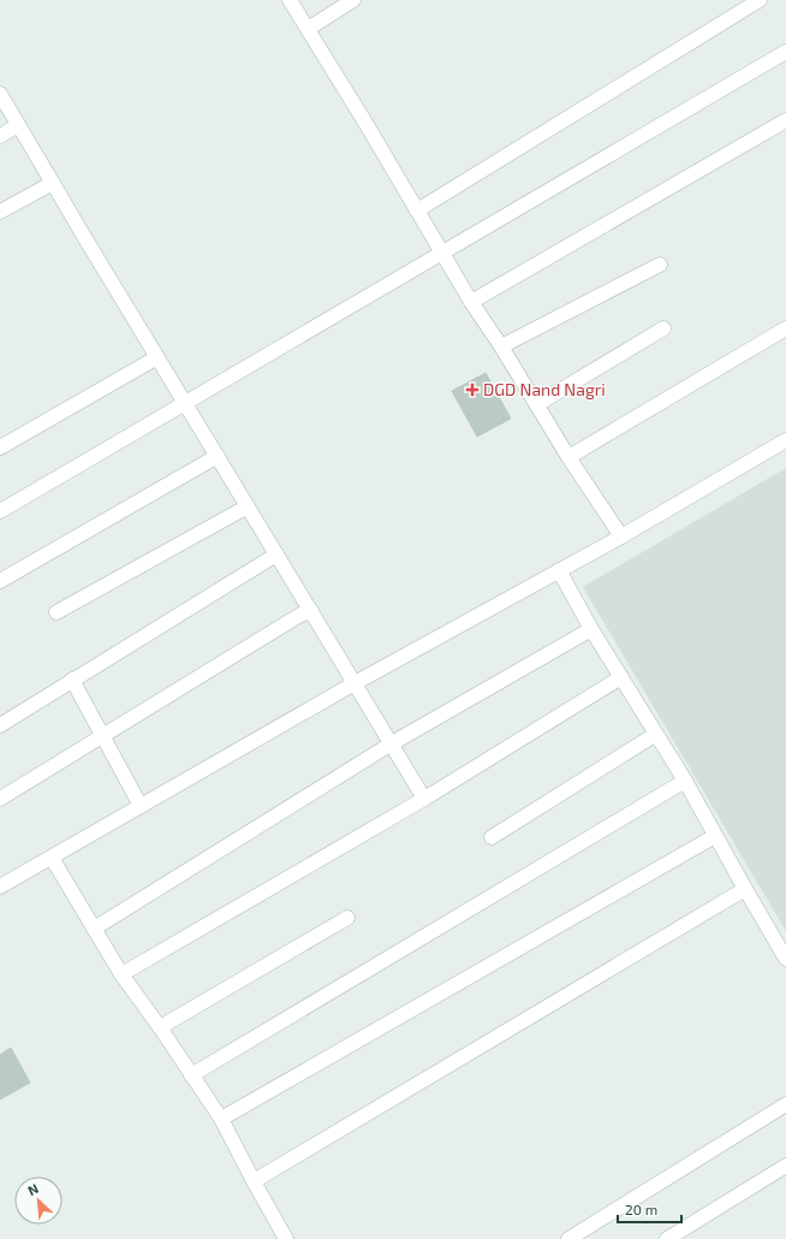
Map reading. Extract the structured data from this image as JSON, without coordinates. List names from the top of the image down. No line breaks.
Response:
{"places":{"health":["DGD Nand Nagri"]},"scale_bar":"20 m","north":"top left"}
